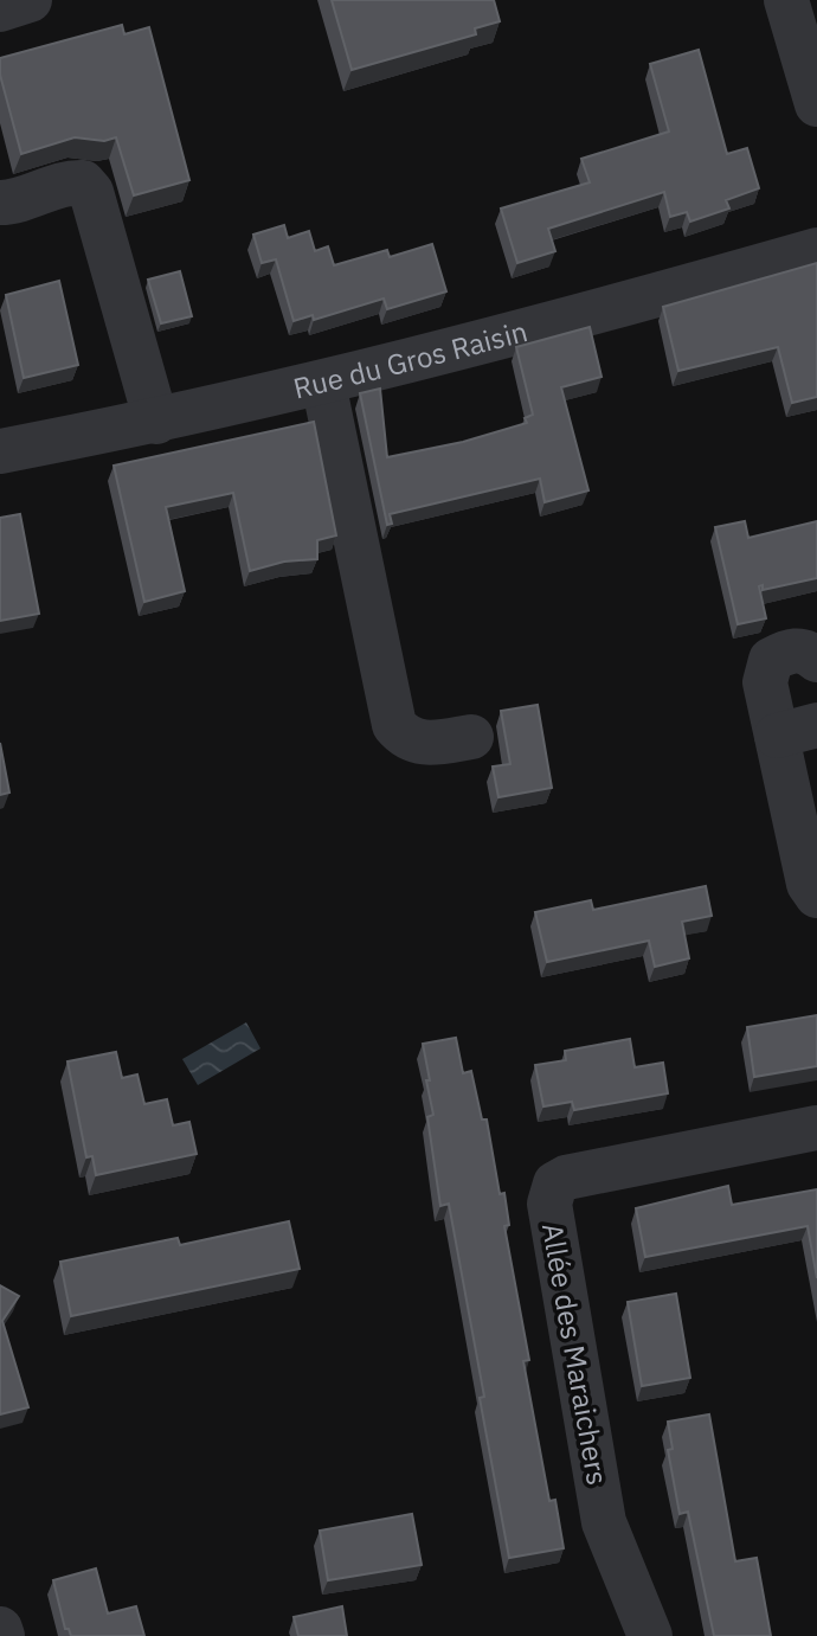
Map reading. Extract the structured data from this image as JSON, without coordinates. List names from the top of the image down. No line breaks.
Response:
{"streets":{"street":["Rue du Gros Raisin","Allée des Maraichers"]}}
